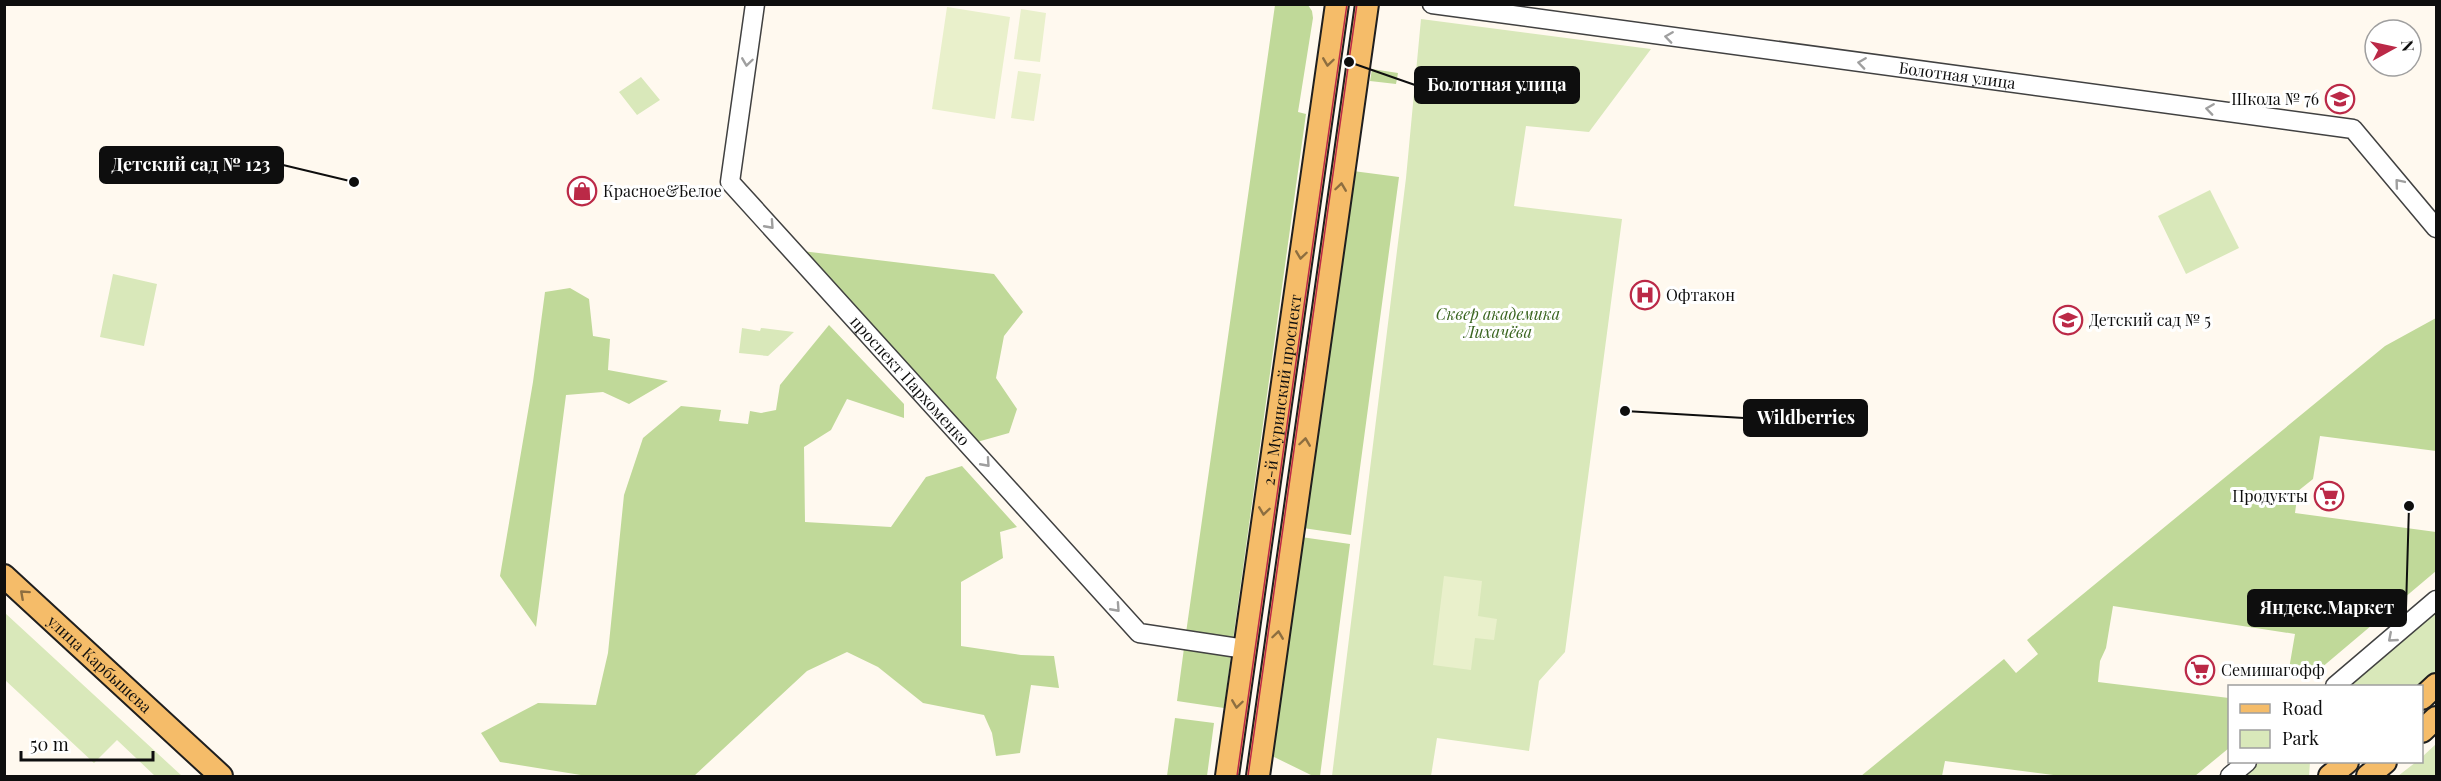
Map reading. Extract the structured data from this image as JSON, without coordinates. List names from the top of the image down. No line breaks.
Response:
{"streets":{"main road":["2-й Муринский проспект","улица Карбышева"],"street":["Болотная улица","проспект Пархоменко"]},"crossings":[["проспект Пархоменко","2-й Муринский проспект"]],"one_way":["Болотная улица","проспект Пархоменко","улица Карбышева"],"parks":["Сквер академика Лихачёва"],"places":{"other":["Болотная улица","Детский сад № 123","Wildberries","Яндекс.Маркет"],"school or university":["Школа № 76","Детский сад № 5"],"shop":["Красное&Белое"],"hospital":["Офтакон"],"supermarket":["Продукты","Семишагофф"]},"legend":["Road","Park"],"scale_bar":"50 m","north":"right"}
